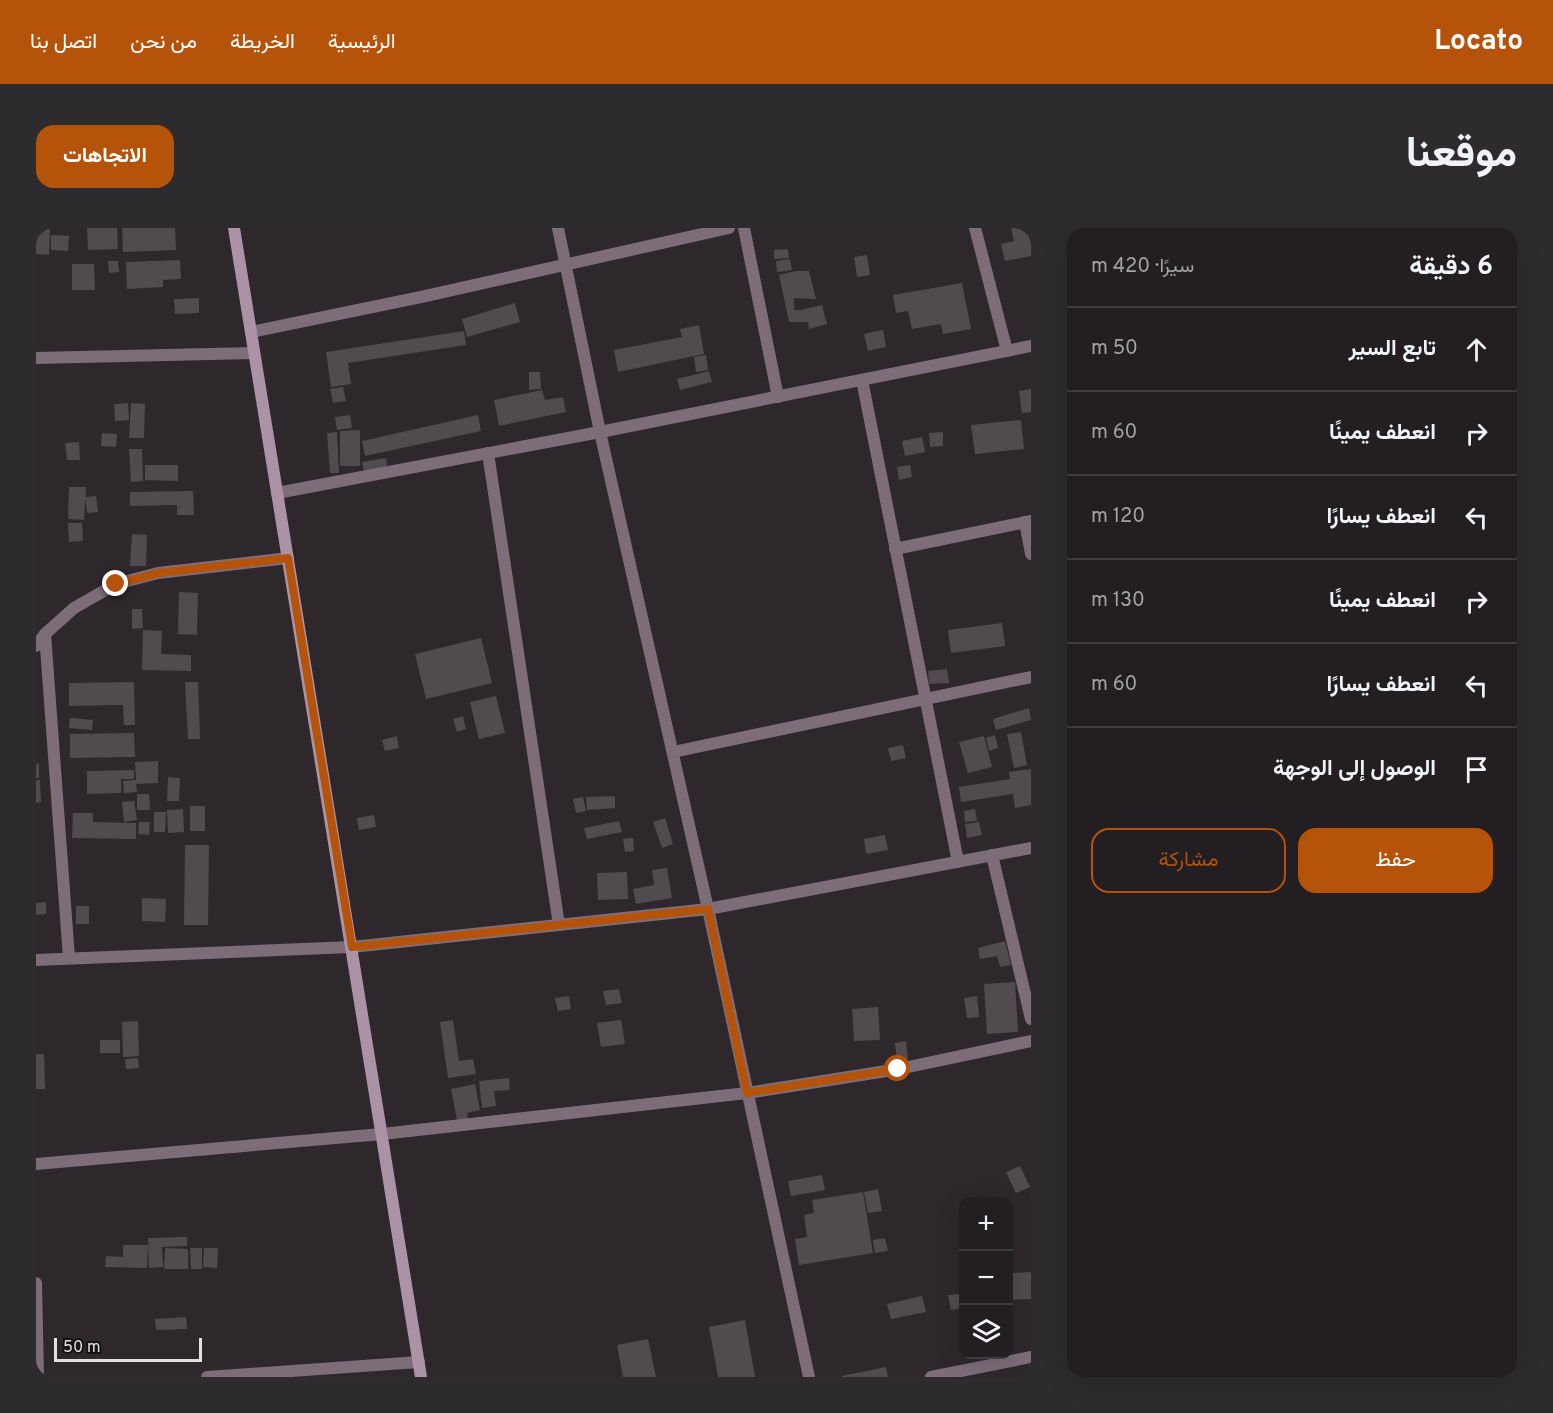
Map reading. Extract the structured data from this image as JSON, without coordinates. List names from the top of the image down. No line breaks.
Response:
{"scale_bar":"50 m","page":{"header":"Locato","nav":["الرئيسية","الخريطة","من نحن","اتصل بنا"],"title":"موقعنا","buttons":["الاتجاهات",["حفظ","مشاركة"]],"heading":["6 دقيقة","سيرًا · 420 m"],"list":[["تابع السير","50 m"],["انعطف يمينًا","60 m"],["انعطف يسارًا","120 m"],["انعطف يمينًا","130 m"],["انعطف يسارًا","60 m"],"الوصول إلى الوجهة"],"map_buttons":["+","−"],"scale":"50 m"}}
